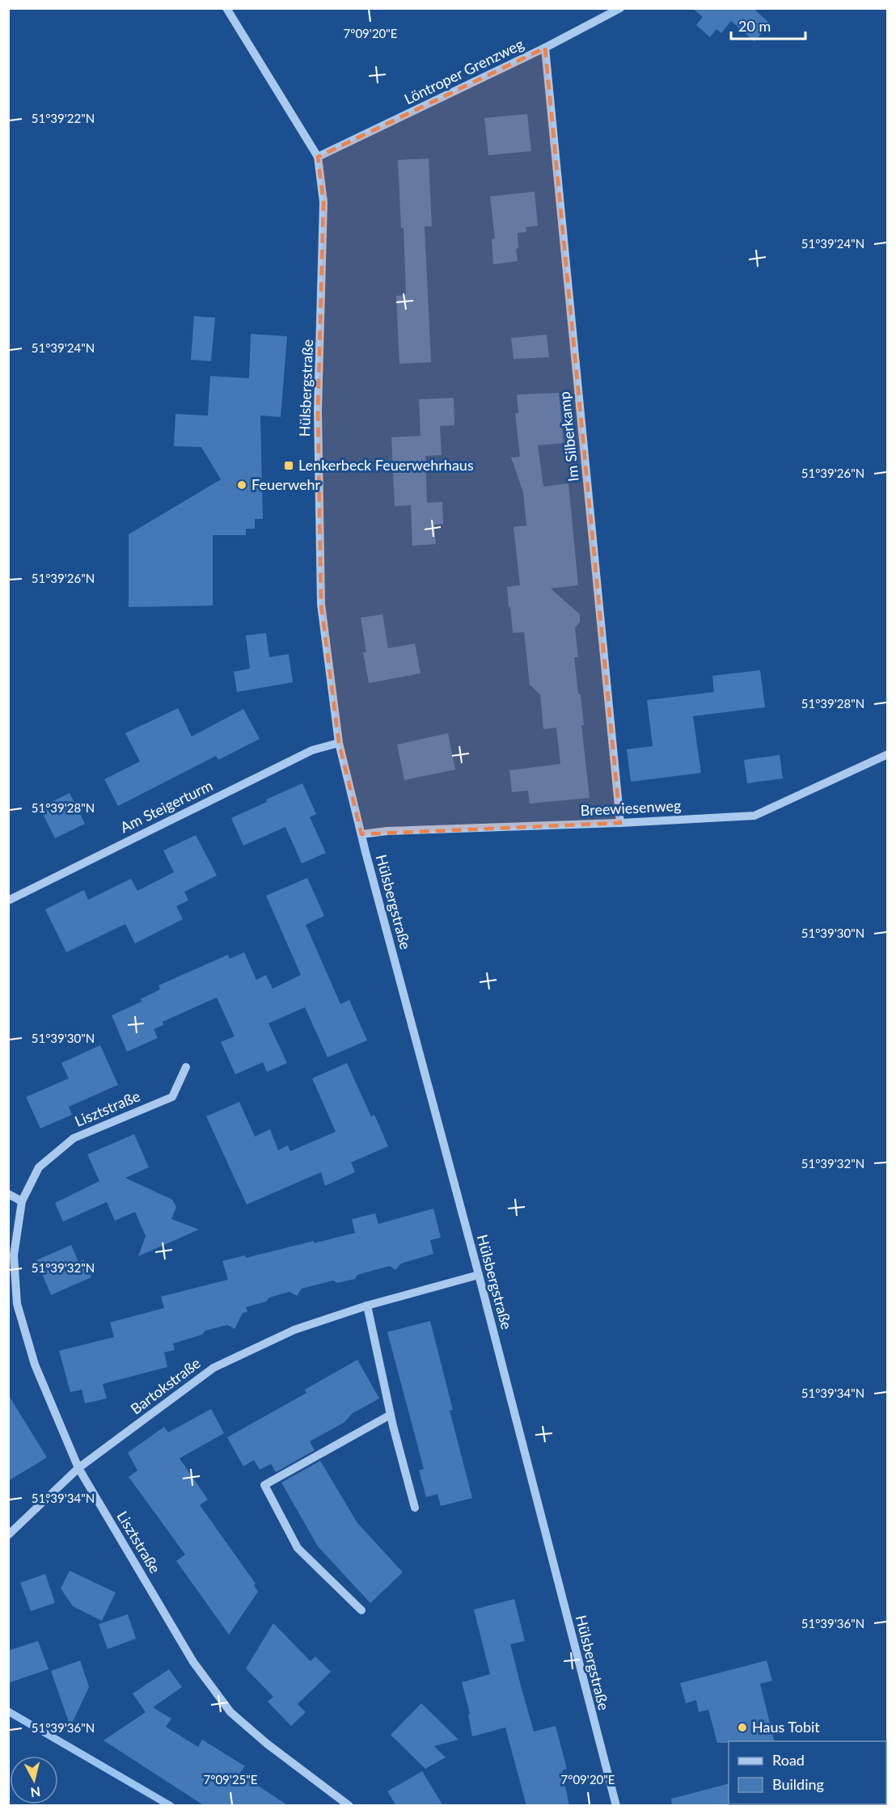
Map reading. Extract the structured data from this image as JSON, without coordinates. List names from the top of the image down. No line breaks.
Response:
{"streets":{"street":["Löntroper Grenzweg","Hülsbergstraße","Im Silberkamp","Am Steigerturm","Breewiesenweg","Lisztstraße","Bartokstraße"]},"crossings":[["Löntroper Grenzweg","Hülsbergstraße"],["Löntroper Grenzweg","Im Silberkamp"],["Hülsbergstraße","Am Steigerturm"],["Hülsbergstraße","Breewiesenweg"],["Hülsbergstraße","Bartokstraße"],["Im Silberkamp","Breewiesenweg"],["Lisztstraße","Bartokstraße"]],"places":{"transit":["Lenkerbeck Feuerwehrhaus"],"other":["Feuerwehr","Haus Tobit"]},"legend":["Road","Building"],"scale_bar":"20 m","north":"bottom","coordinates":["7°09'20\"E","51°39'22\"N","51°39'24\"N","51°39'26\"N","51°39'28\"N","51°39'30\"N","51°39'32\"N","51°39'34\"N","51°39'36\"N","7°09'25\"E"]}
